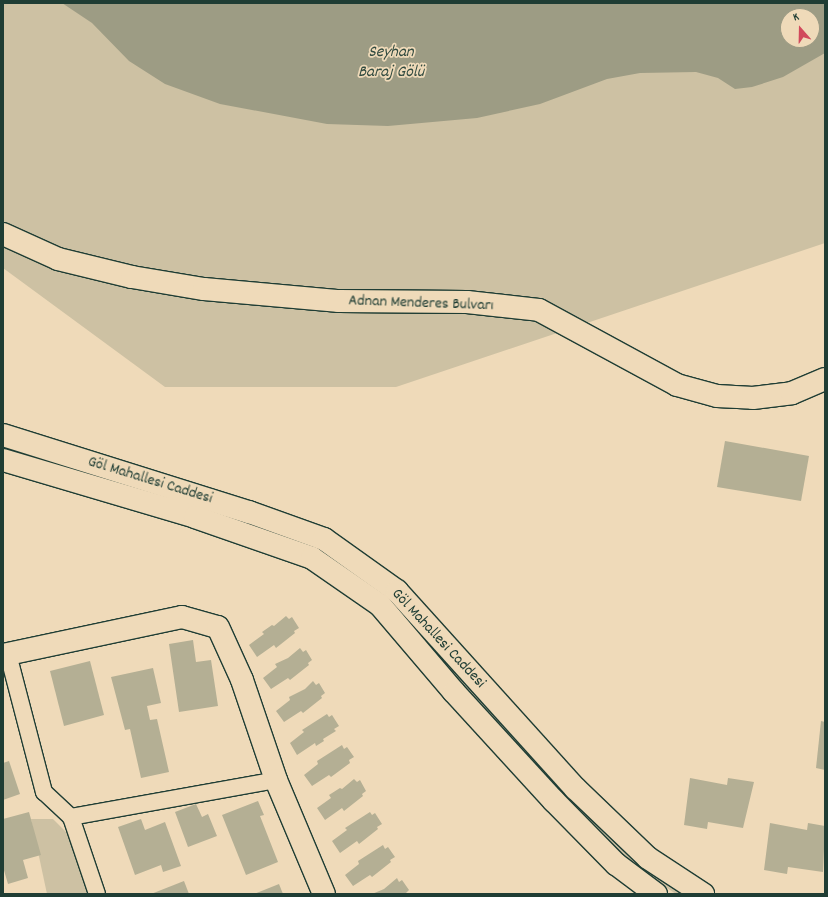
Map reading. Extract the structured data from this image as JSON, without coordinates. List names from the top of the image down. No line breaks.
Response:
{"streets":{"main road":["Adnan Menderes Bulvarı","Göl Mahallesi Caddesi"]},"water":["Seyhan Baraj Gölü"],"north":"top"}
